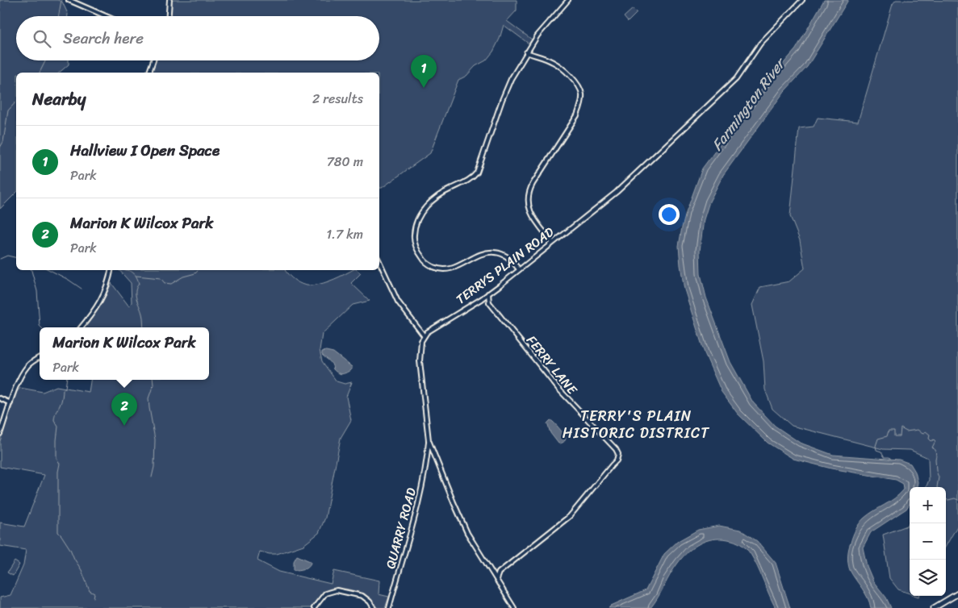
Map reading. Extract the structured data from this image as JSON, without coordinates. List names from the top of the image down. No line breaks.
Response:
{"streets":{"street":["TERRYS PLAIN ROAD","FERRY LANE","QUARRY ROAD"]},"districts":["TERRY'S PLAIN HISTORIC DISTRICT"],"water":["Farmington River"],"page":{"search":"Search here","pins":["1","2"],"heading":["Nearby","2 results"],"list":[{"mark":"1","name":"Hallview I Open Space","note":"Park","value":"780 m"},{"mark":"2","name":"Marion K Wilcox Park","note":"Park","value":"1.7 km"}],"popup":["Marion K Wilcox Park","Park"],"map_buttons":["+","−"]}}
